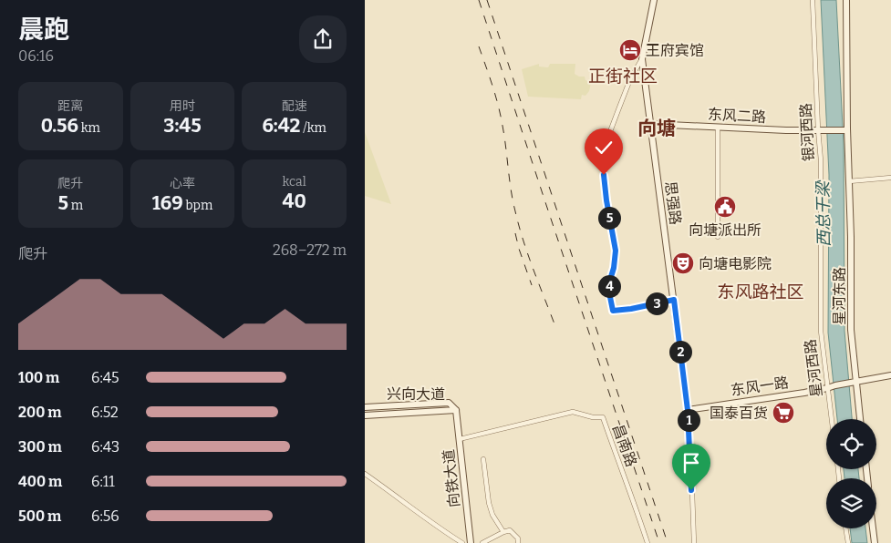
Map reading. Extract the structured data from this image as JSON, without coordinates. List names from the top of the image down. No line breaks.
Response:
{"streets":{"street":["东风二路","银河西路","思强路","星河东路","星河西路","东风一路","兴向大道","昌南路","向铁大道"]},"crossings":[["东风二路","银河西路"],["东风二路","思强路"],["东风二路","星河东路"],["银河西路","星河西路"],["思强路","东风一路"],["星河东路","东风一路"],["星河西路","东风一路"],["兴向大道","向铁大道"],["昌南路","向铁大道"]],"districts":["正街社区","向塘","东风路社区"],"water":["西总干梁"],"places":{"hotel":["王府宾馆"],"public building":["向塘派出所"],"theatre":["向塘电影院"],"supermarket":["国泰百货"]},"page":{"heading":["晨跑","06:16"],"stats":[["距离","0.56 km"],["用时","3:45"],["配速","6:42 /km"],["爬升","5 m"],["心率","169 bpm"],["kcal","40"]],"pins":["5","4","3","2","1"],"chart":["爬升","268–272 m"],"list":[{"name":"100 m","note":"6:45"},{"name":"200 m","note":"6:52"},{"name":"300 m","note":"6:43"},{"name":"400 m","note":"6:11"},{"name":"500 m","note":"6:56"}]}}
